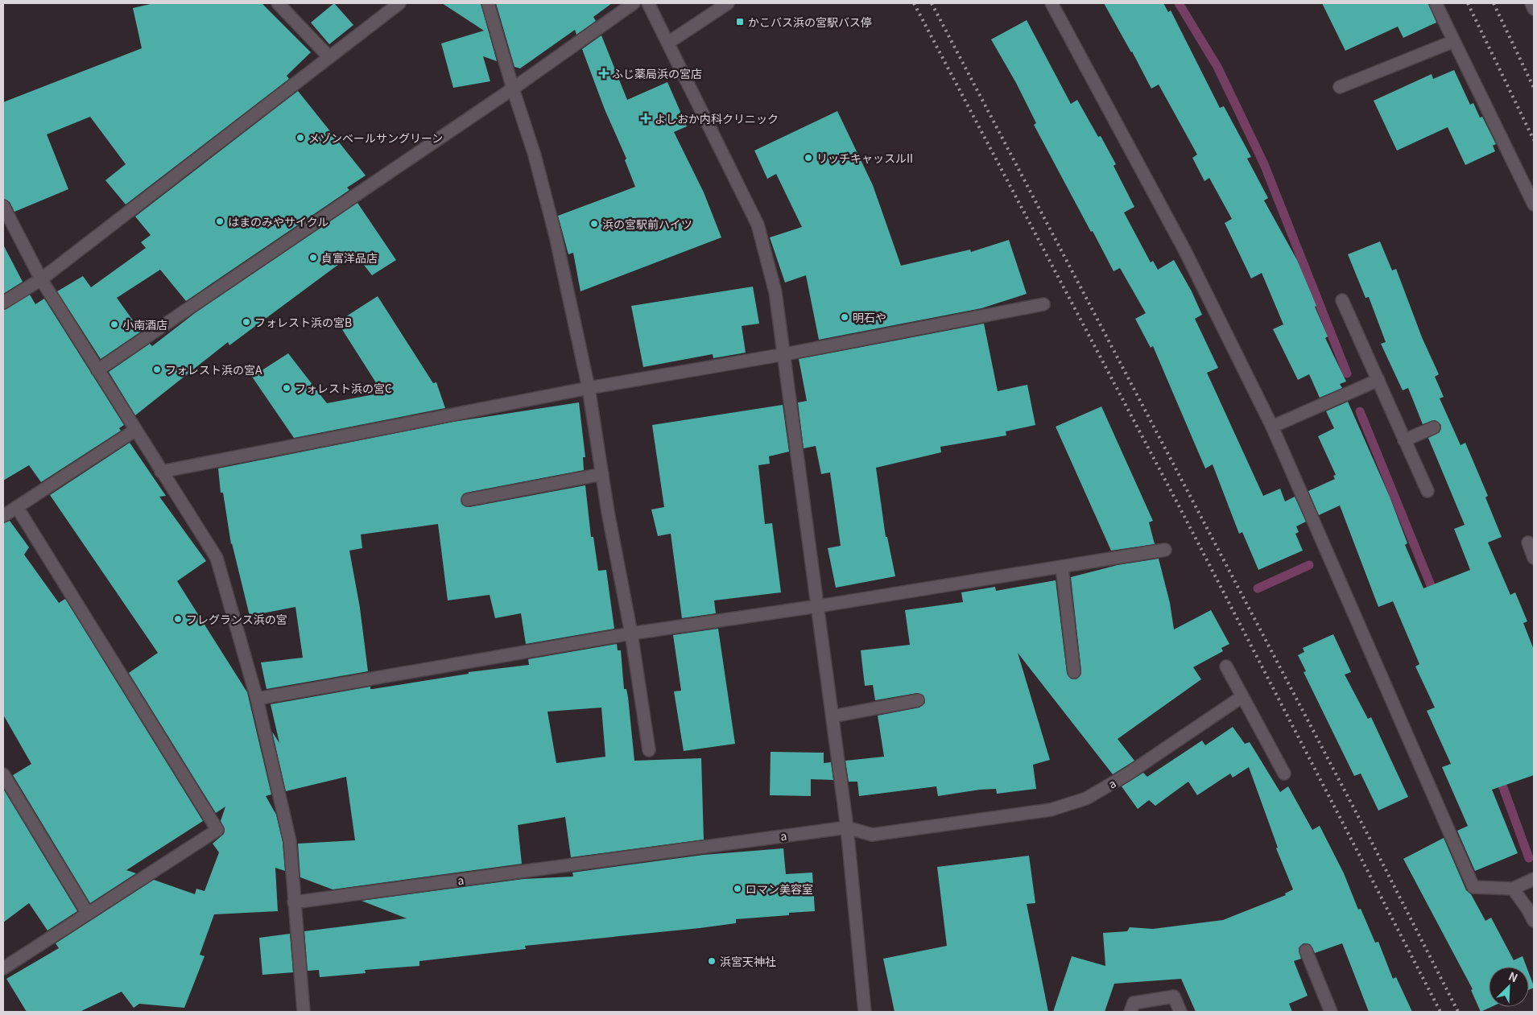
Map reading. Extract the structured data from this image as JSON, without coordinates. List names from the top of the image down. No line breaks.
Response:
{"streets":{"street":["a"]},"places":{"transit":["かこバス浜の宮駅バス停"],"health":["ふじ薬局浜の宮店","よしおか内科クリニック"],"other":["メゾンベールサングリーン","リッチキャッスルII","はまのみやサイクル","浜の宮駅前ハイツ","貞富洋品店","明石や","フォレスト浜の宮B","小南酒店","フォレスト浜の宮A","フォレスト浜の宮C","フレグランス浜の宮","ロマン美容室","浜宮天神社"]},"north":"top right"}
